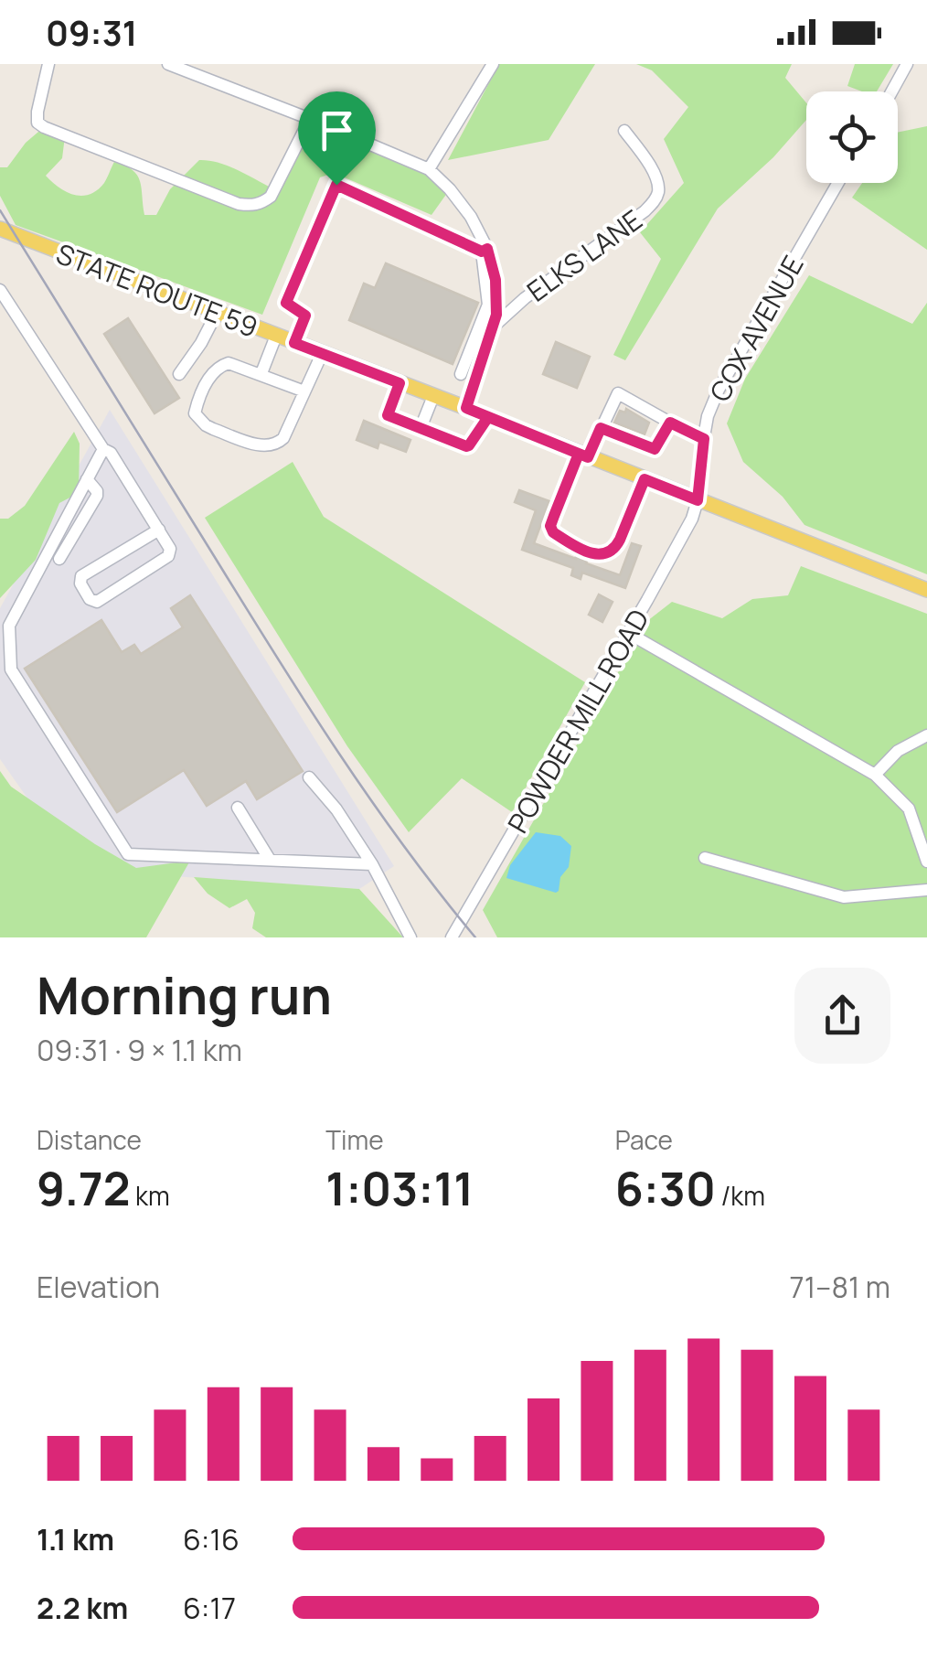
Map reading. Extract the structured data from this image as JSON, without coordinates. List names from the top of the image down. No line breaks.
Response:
{"streets":{"main road":["STATE ROUTE 59"],"street":["ELKS LANE","COX AVENUE","POWDER MILL ROAD"]},"crossings":[["STATE ROUTE 59","COX AVENUE"],["STATE ROUTE 59","POWDER MILL ROAD"],["COX AVENUE","POWDER MILL ROAD"]],"page":{"status":"09:31","heading":["Morning run","09:31 · 9 × 1.1 km"],"stats":[["Distance","9.72 km"],["Time","1:03:11"],["Pace","6:30 /km"]],"chart":["Elevation","71–81 m"],"list":[{"name":"1.1 km","note":"6:16"},{"name":"2.2 km","note":"6:17"}]}}
